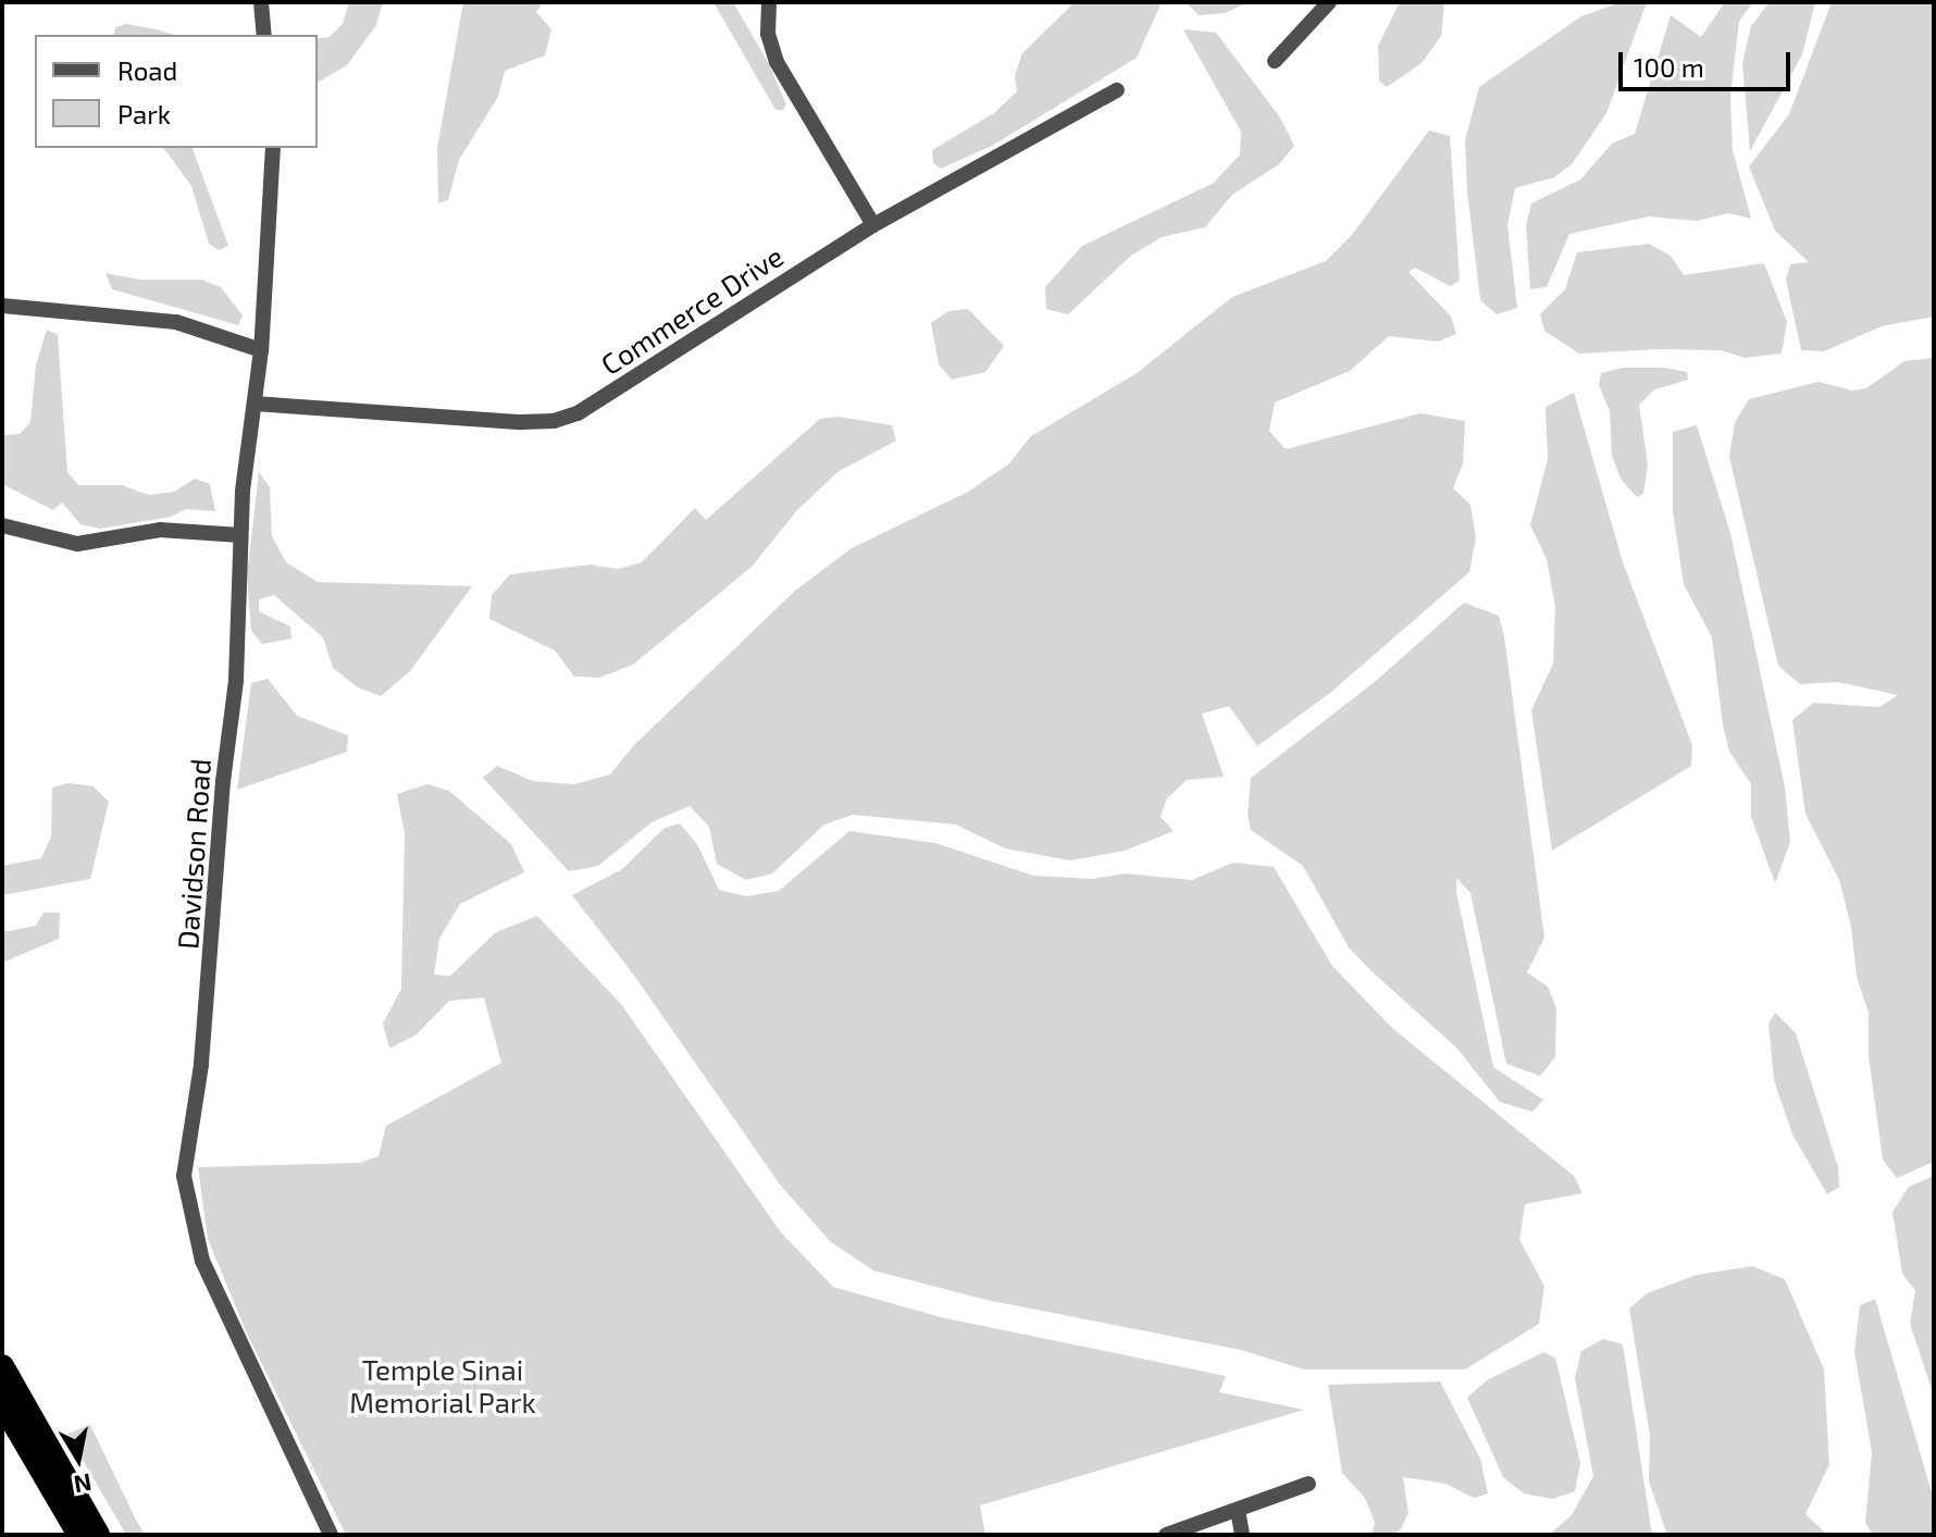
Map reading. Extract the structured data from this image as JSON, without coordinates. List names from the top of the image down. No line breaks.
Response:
{"streets":{"street":["Commerce Drive","Davidson Road"]},"crossings":[["Commerce Drive","Davidson Road"]],"parks":["Temple Sinai Memorial Park"],"legend":["Road","Park"],"scale_bar":"100 m","north":"bottom"}
